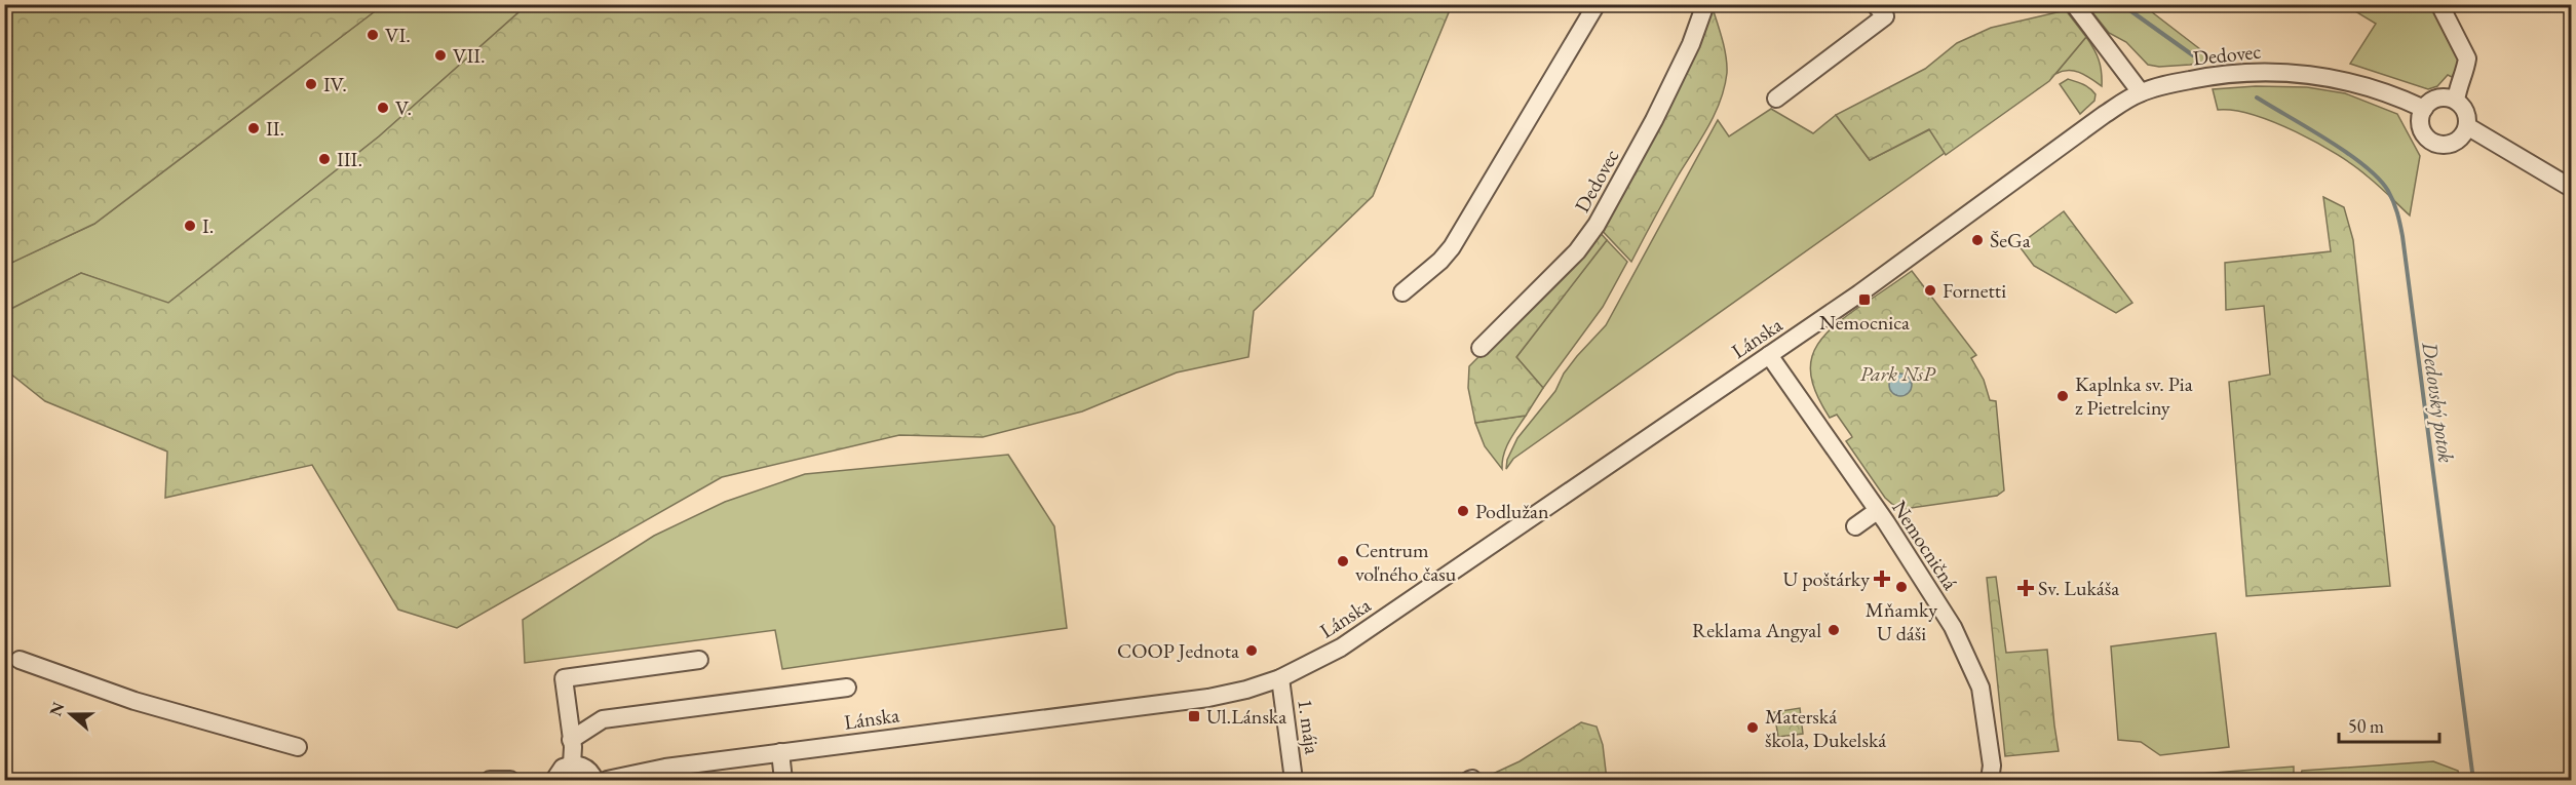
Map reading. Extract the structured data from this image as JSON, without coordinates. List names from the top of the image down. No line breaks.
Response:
{"streets":{"street":["Dedovec","Lánska","Nemocničná","1. mája"]},"crossings":[["Dedovec","Lánska"],["Lánska","Nemocničná"],["Lánska","1. mája"]],"water":["Dedovský potok"],"parks":["Park NsP"],"places":{"other":["VI.","VII.","IV.","V.","II.","III.","I.","ŠeGa","Fornetti","Kaplnka sv. Pia z Pietrelciny","Podlužan","Centrum voľného času","Mňamky U dáši","Reklama Angyal","COOP Jednota","Materská škola, Dukelská"],"transit":["Nemocnica","Ul.Lánska"],"health":["U poštárky","Sv. Lukáša"]},"scale_bar":"50 m","north":"left"}
